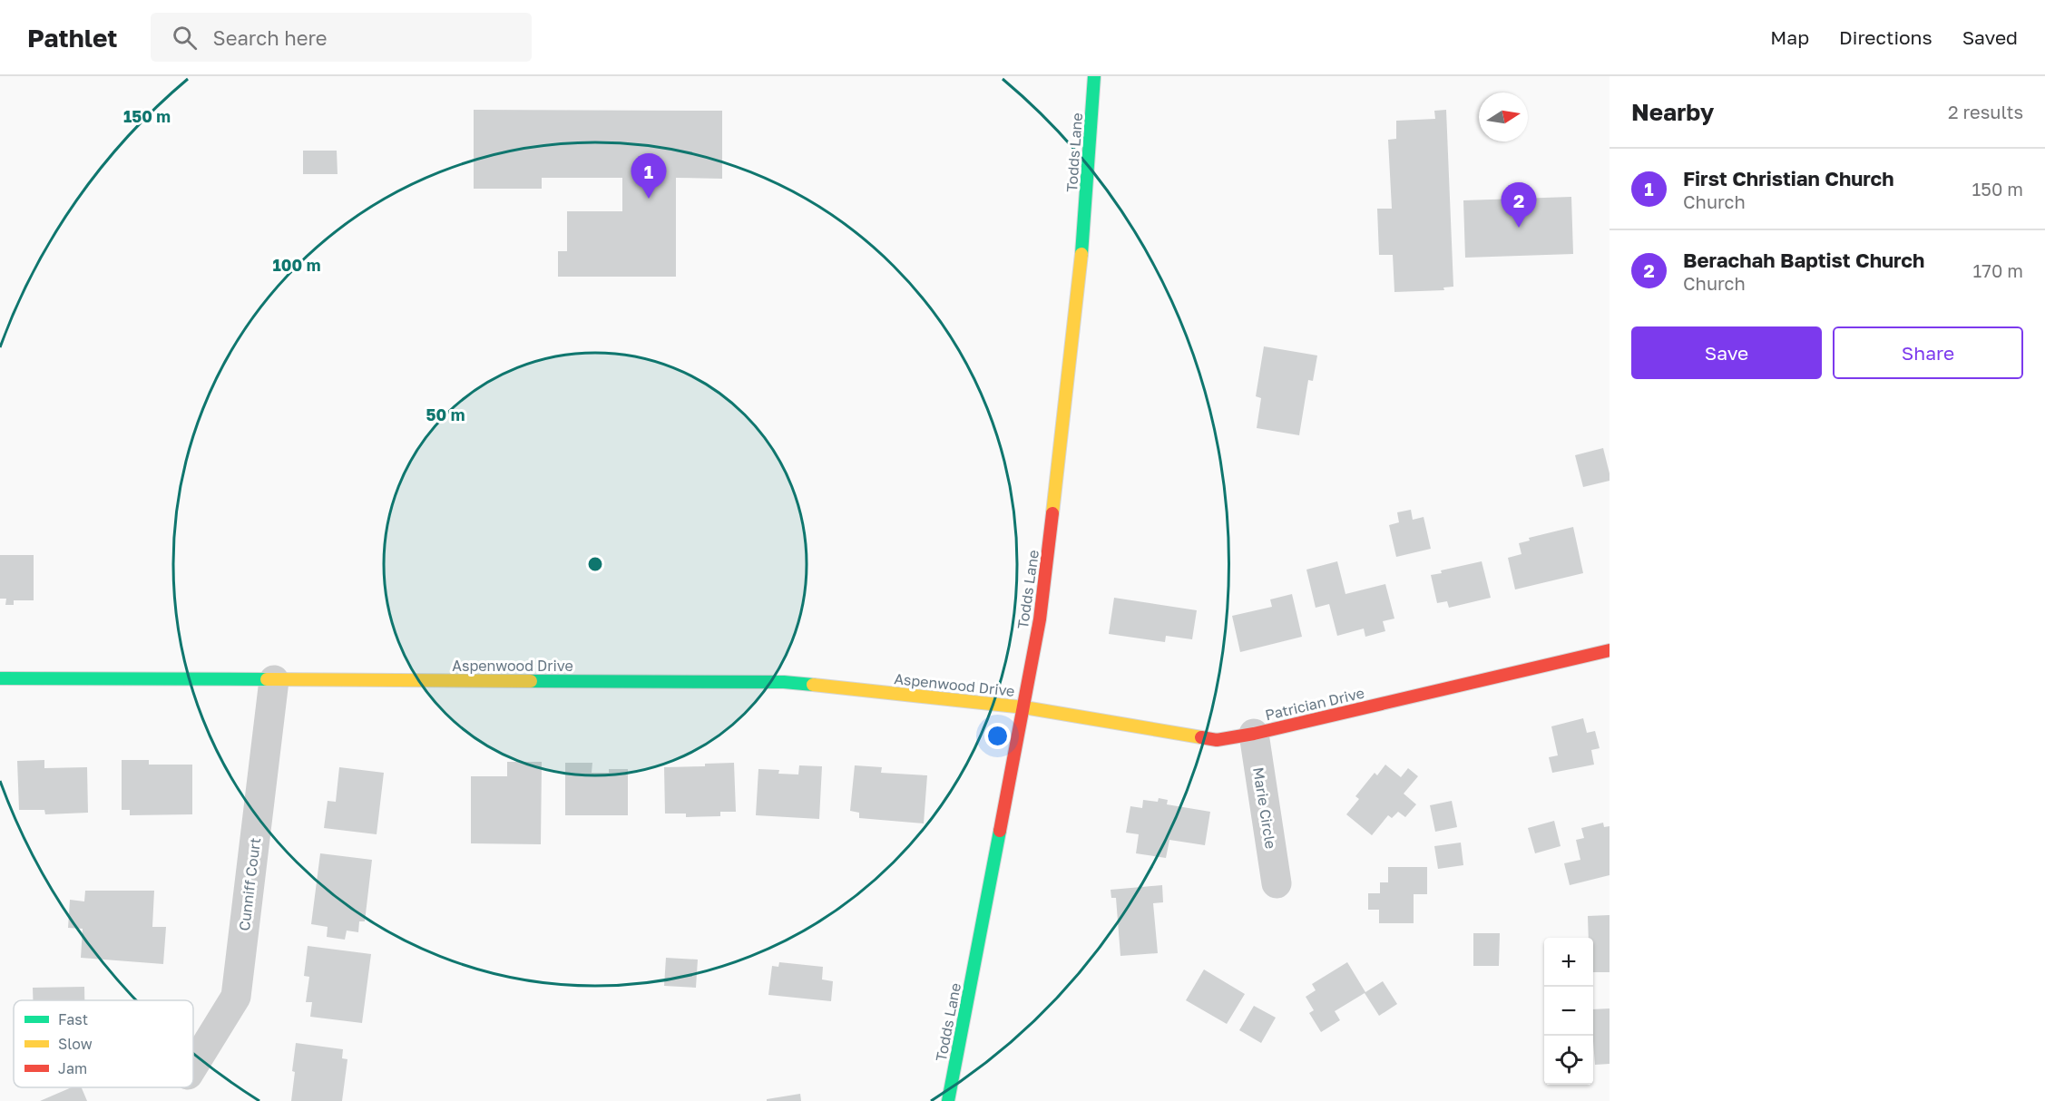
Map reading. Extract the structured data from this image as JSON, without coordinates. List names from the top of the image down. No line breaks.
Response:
{"streets":{"street":["Todds Lane","Aspenwood Drive","Patrician Drive","Marie Circle","Cunniff Court"]},"crossings":[["Todds Lane","Aspenwood Drive"],["Todds Lane","Patrician Drive"],["Aspenwood Drive","Patrician Drive"],["Aspenwood Drive","Cunniff Court"],["Patrician Drive","Marie Circle"]],"legend":["Fast","Slow","Jam"],"north":"right","page":{"header":"Pathlet","search":"Search here","nav":["Map","Directions","Saved"],"heading":["Nearby","2 results"],"list":[{"mark":"1","name":"First Christian Church","note":"Church","value":"150 m"},{"mark":"2","name":"Berachah Baptist Church","note":"Church","value":"170 m"}],"pins":["1","2"],"buttons":["Save","Share"],"map_buttons":["+","−"]},"rings":["150 m","100 m","50 m"]}
